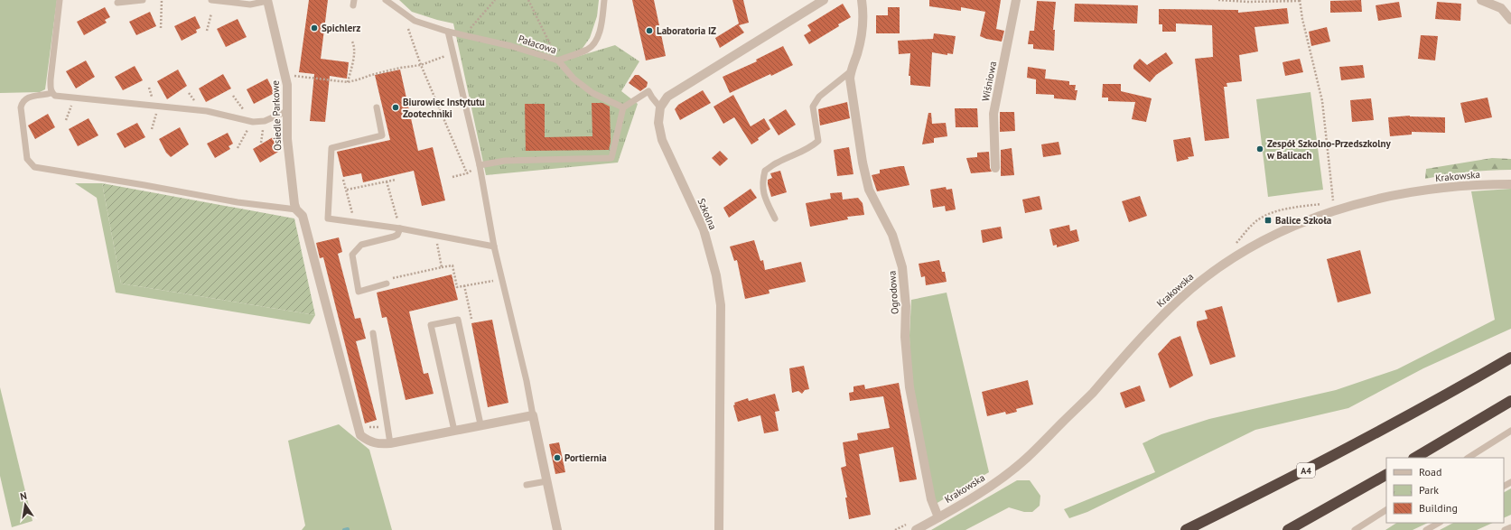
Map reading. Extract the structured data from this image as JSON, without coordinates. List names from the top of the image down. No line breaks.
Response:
{"streets":{"highway":["A4"],"street":["Wiśniowa","Osiedle Parkowe","Krakowska","Szkolna","Ogrodowa"],"lane":["Pałacowa"]},"crossings":[["Krakowska","Ogrodowa"]],"places":{"other":["Spichlerz","Laboratoria IZ","Biurowiec Instytutu Zootechniki","Zespół Szkolno-Przedszkolny w Balicach","Portiernia"],"transit":["Balice Szkoła"]},"legend":["Road","Park","Building"],"north":"top"}
